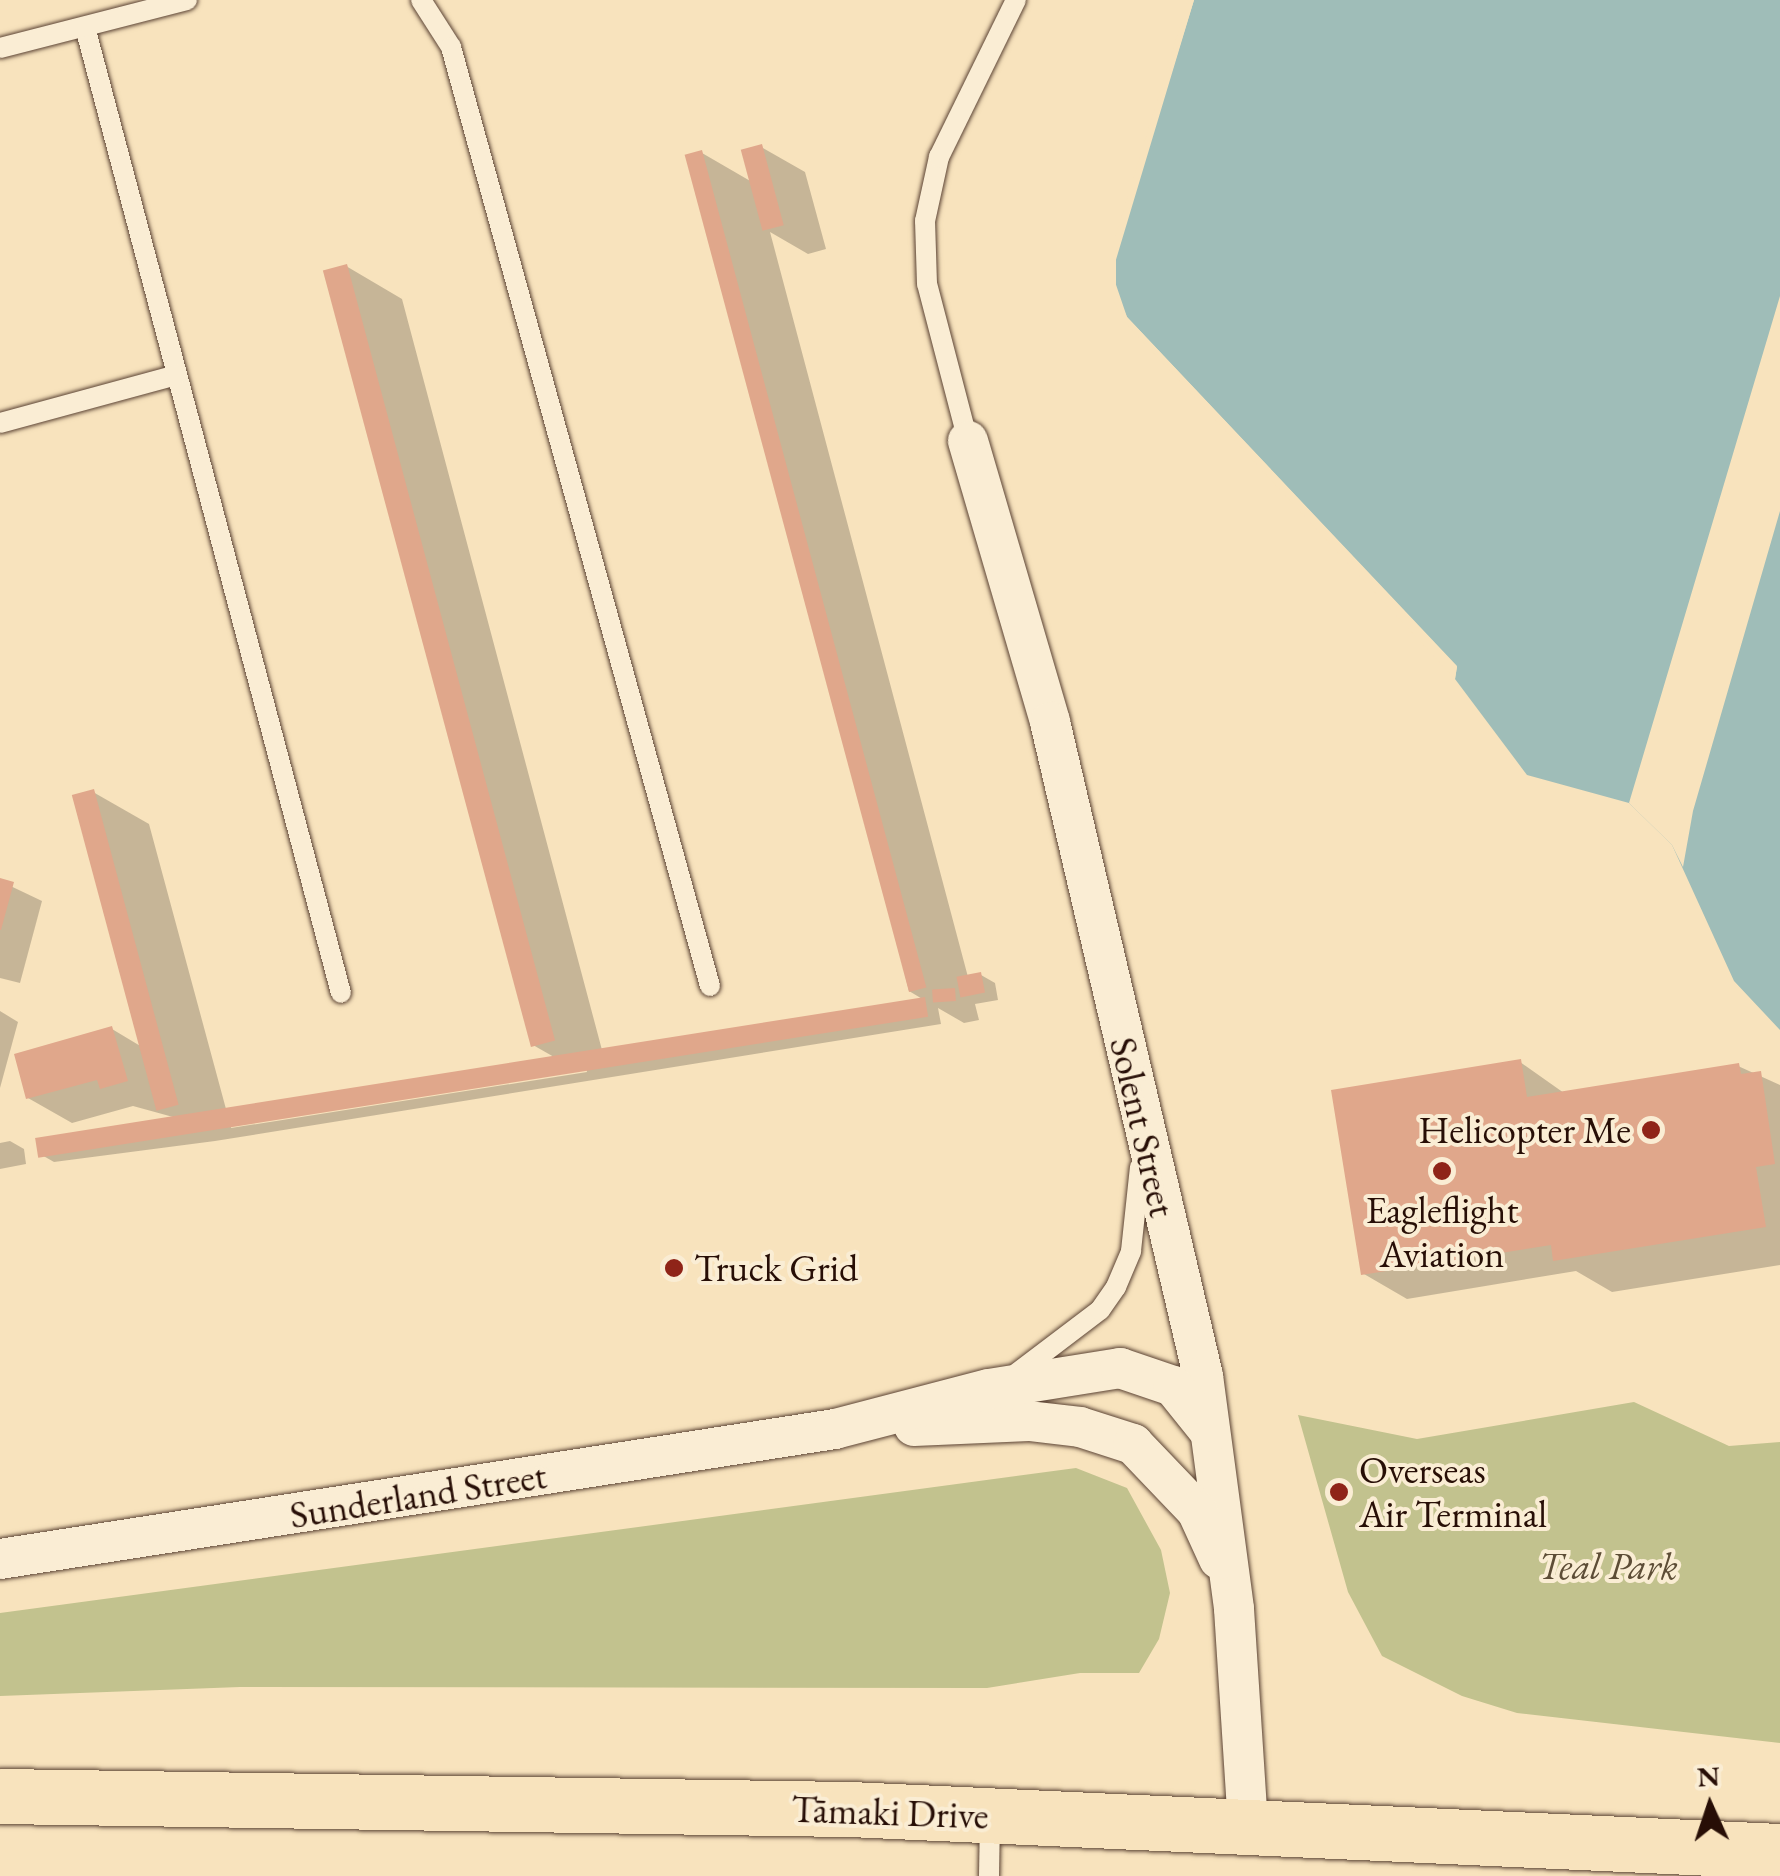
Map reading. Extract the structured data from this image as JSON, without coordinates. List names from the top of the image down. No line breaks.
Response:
{"streets":{"main road":["Tāmaki Drive"],"street":["Solent Street","Sunderland Street"]},"crossings":[["Solent Street","Sunderland Street"],["Solent Street","Tāmaki Drive"]],"parks":["Teal Park"],"places":["Helicopter Me","Eagleflight Aviation","Truck Grid","Overseas Air Terminal"],"north":"top"}
